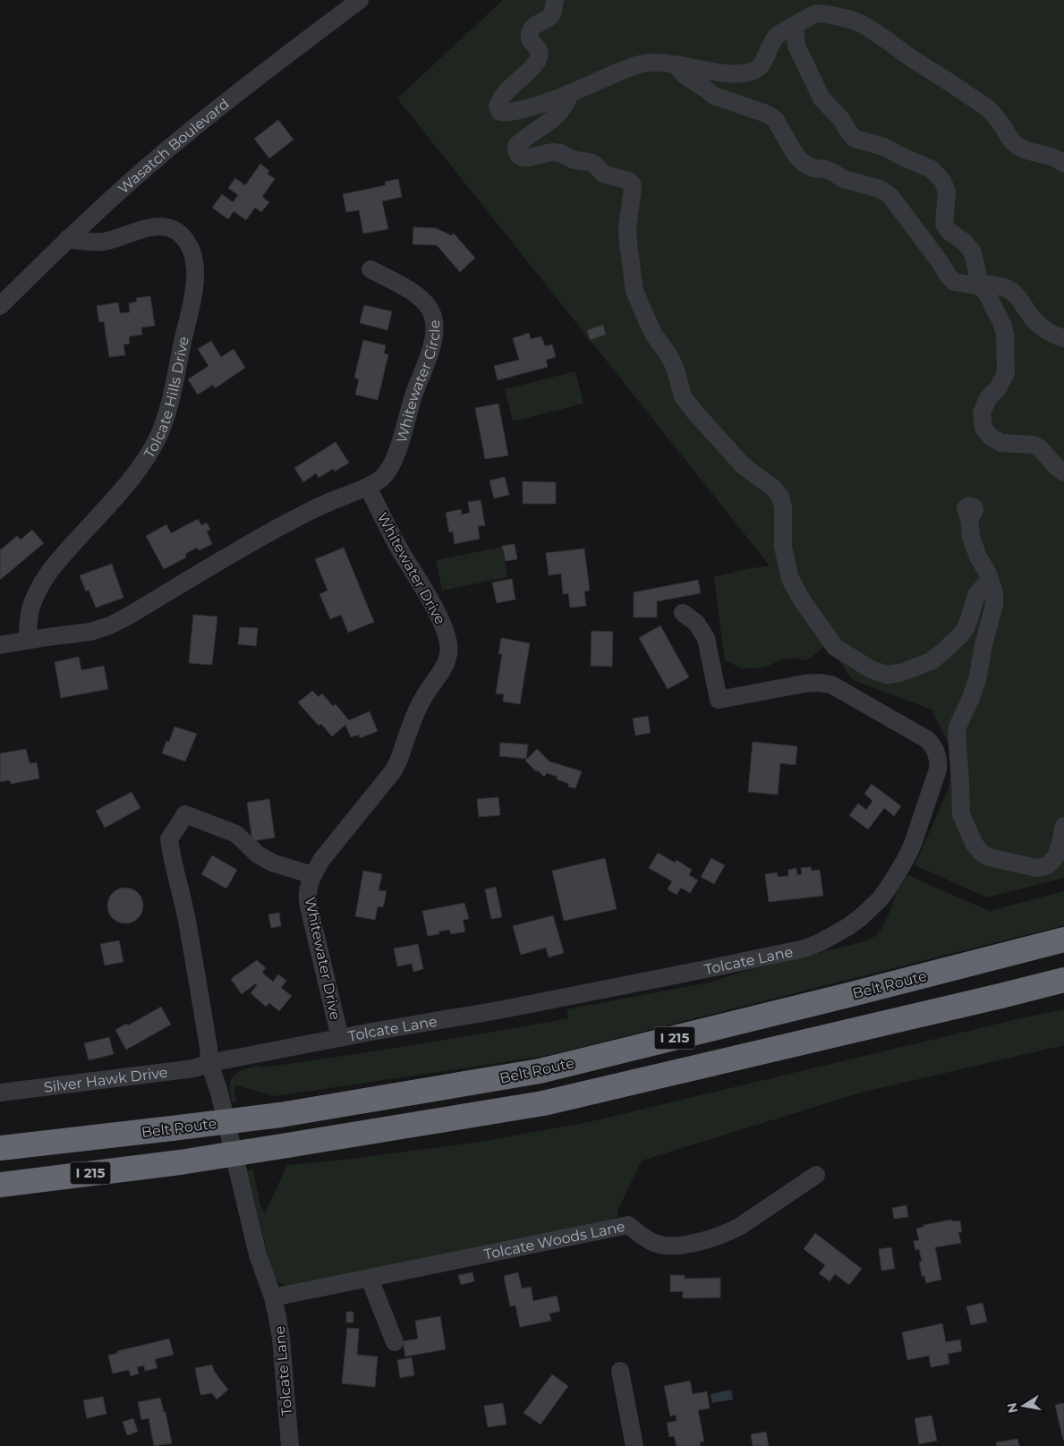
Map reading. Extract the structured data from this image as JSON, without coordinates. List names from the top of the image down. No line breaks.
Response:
{"streets":{"highway":["Belt Route","I 215"],"street":["Wasatch Boulevard","Whitewater Circle","Tolcate Hills Drive","Whitewater Drive","Tolcate Lane","Silver Hawk Drive","Tolcate Woods Lane"]},"crossings":[["Wasatch Boulevard","Tolcate Hills Drive"],["Whitewater Circle","Whitewater Drive"],["Whitewater Drive","Tolcate Lane"],["Tolcate Lane","Silver Hawk Drive"],["Tolcate Lane","Tolcate Woods Lane"]],"north":"left"}
